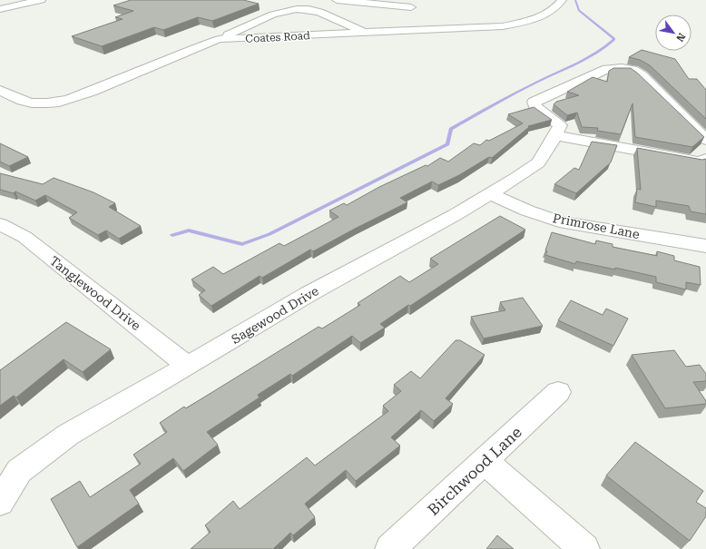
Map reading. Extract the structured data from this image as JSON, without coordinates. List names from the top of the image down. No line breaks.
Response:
{"streets":{"street":["Coates Road","Primrose Lane","Tanglewood Drive","Sagewood Drive","Birchwood Lane"]},"crossings":[["Primrose Lane","Sagewood Drive"],["Tanglewood Drive","Sagewood Drive"]],"north":"bottom right"}
